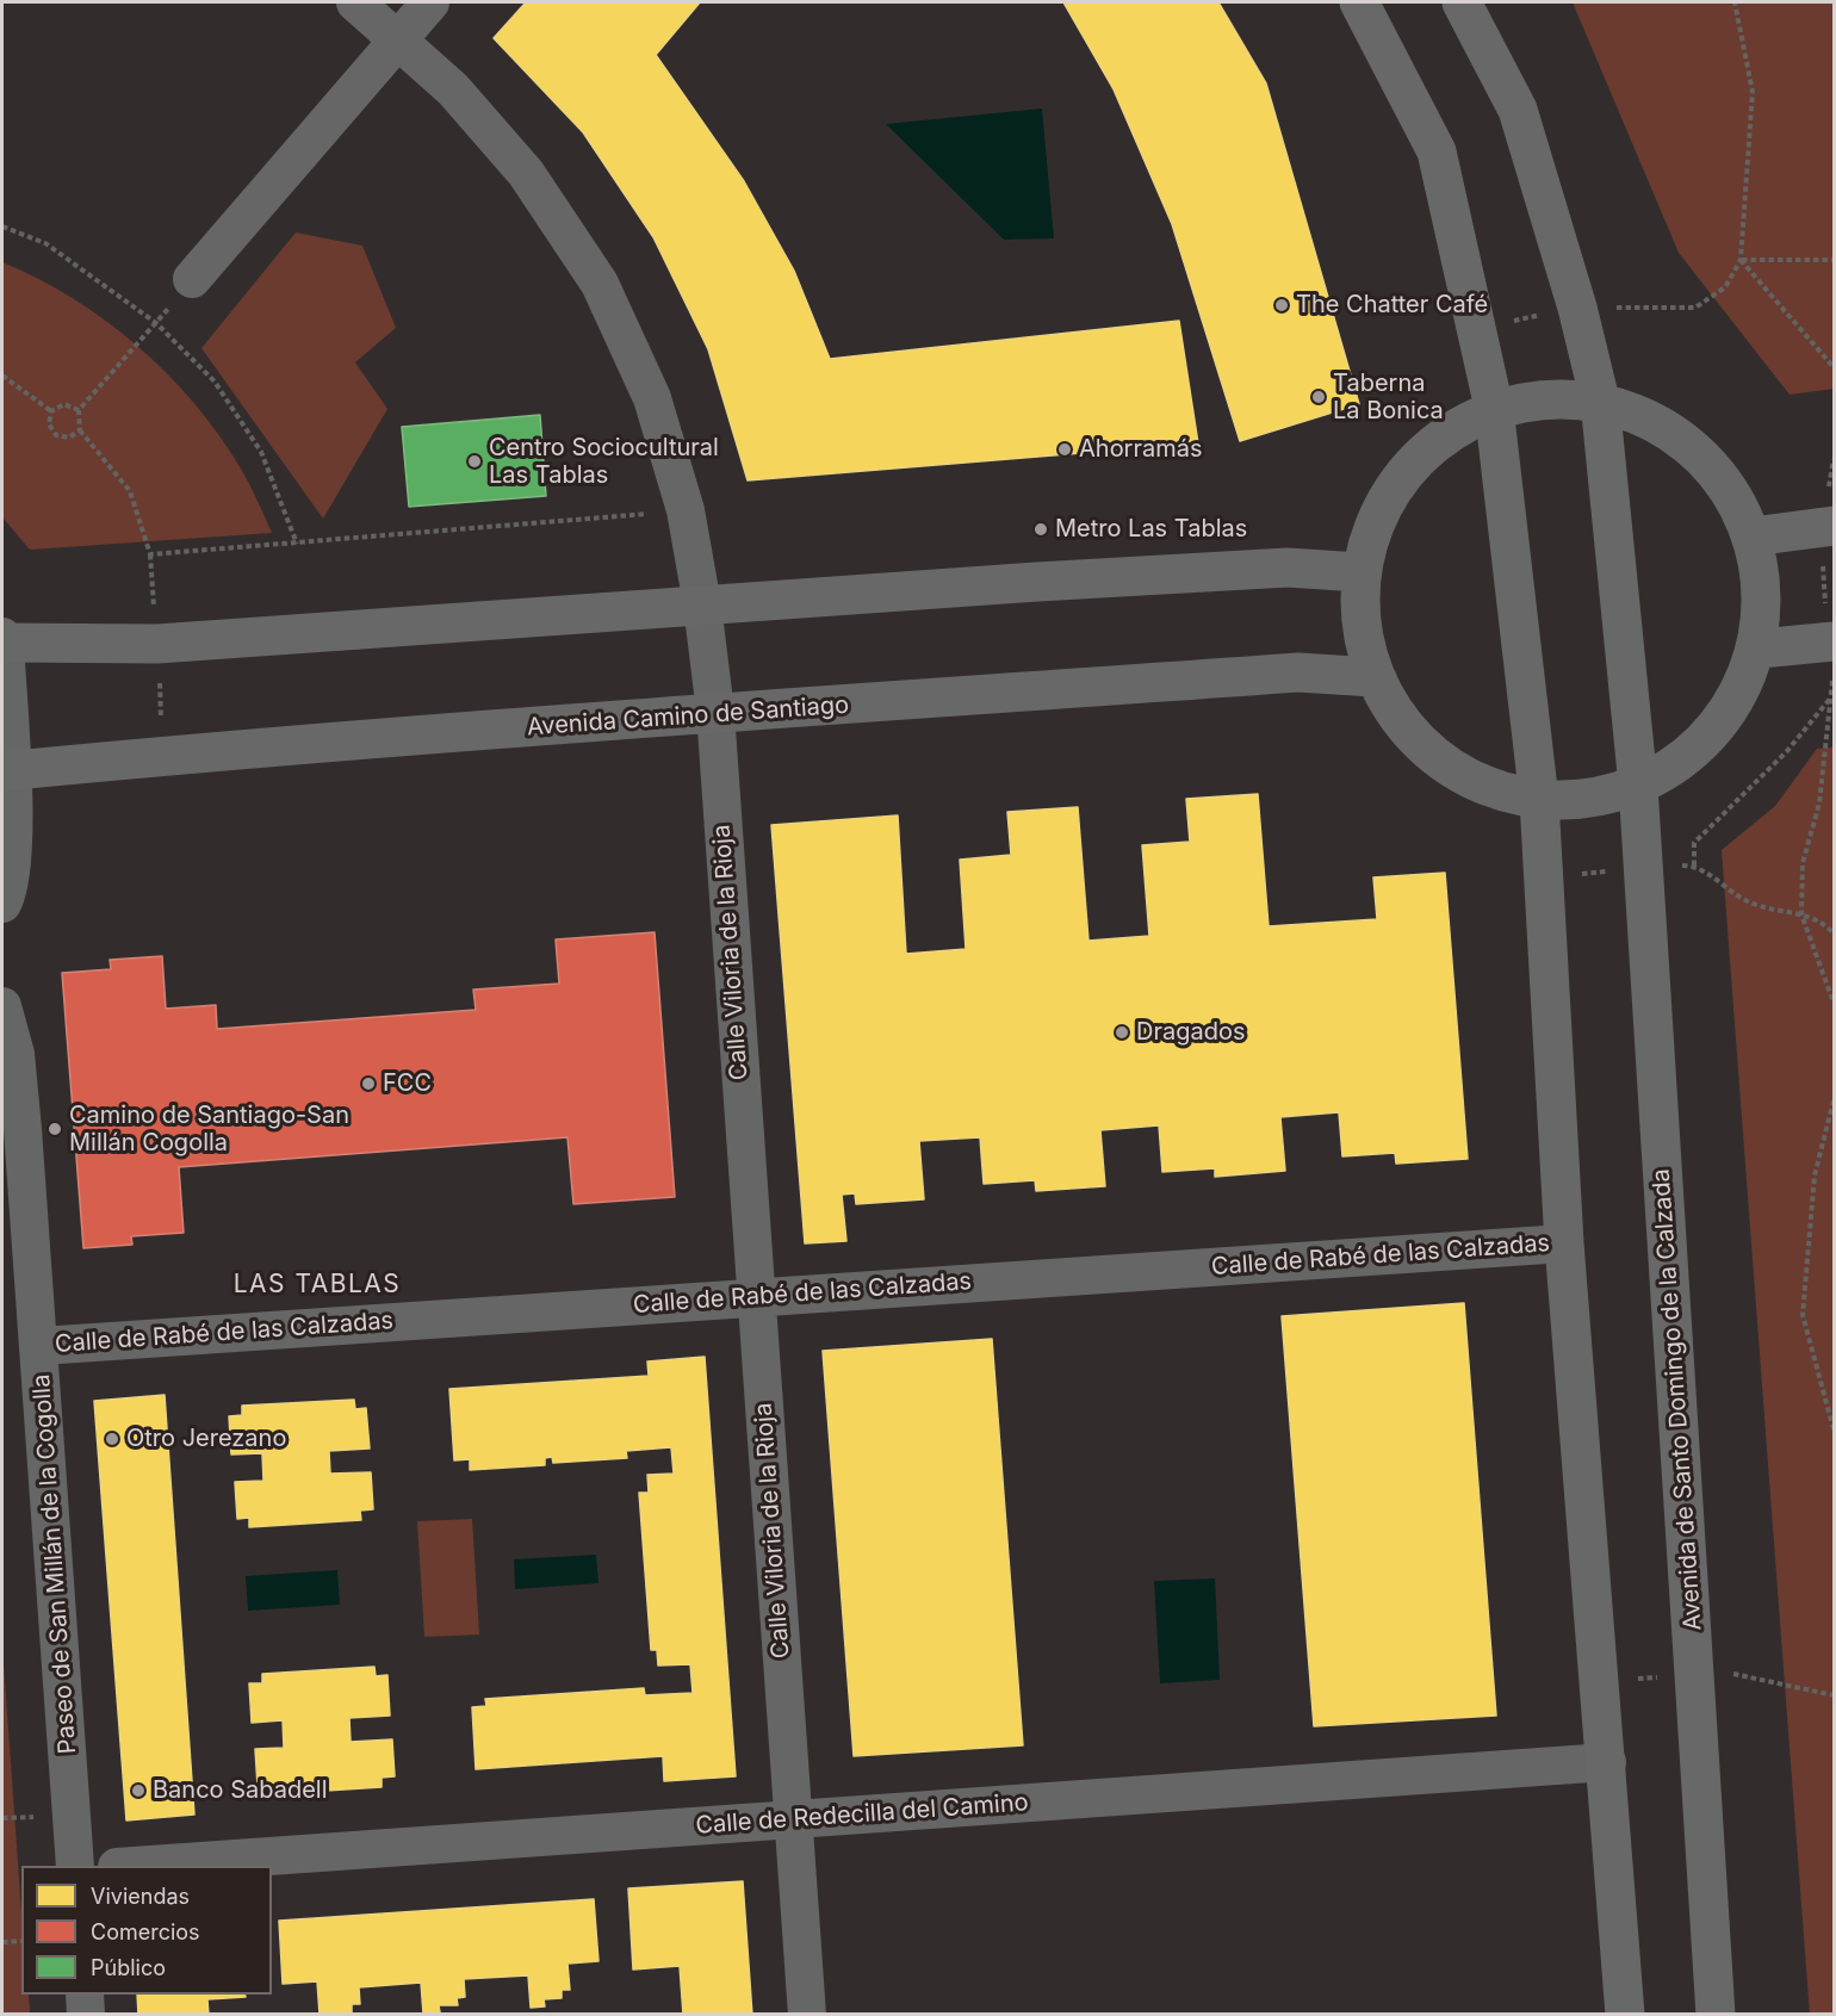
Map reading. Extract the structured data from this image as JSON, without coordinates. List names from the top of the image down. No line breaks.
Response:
{"streets":{"street":["Avenida Camino de Santiago","Calle Viloria de la Rioja","Calle de Rabé de las Calzadas","Avenida de Santo Domingo de la Calzada","Paseo de San Millán de la Cogolla","Calle de Redecilla del Camino"]},"crossings":[["Avenida Camino de Santiago","Calle Viloria de la Rioja"],["Calle Viloria de la Rioja","Calle de Rabé de las Calzadas"],["Calle Viloria de la Rioja","Calle de Redecilla del Camino"],["Calle de Rabé de las Calzadas","Paseo de San Millán de la Cogolla"]],"districts":["LAS TABLAS"],"places":["The Chatter Café","Taberna La Bonica","Ahorramás","Centro Sociocultural Las Tablas","Metro Las Tablas","Dragados","FCC","Camino de Santiago-San Millán Cogolla","Otro Jerezano","Banco Sabadell"],"legend":["Viviendas","Comercios","Público"]}
